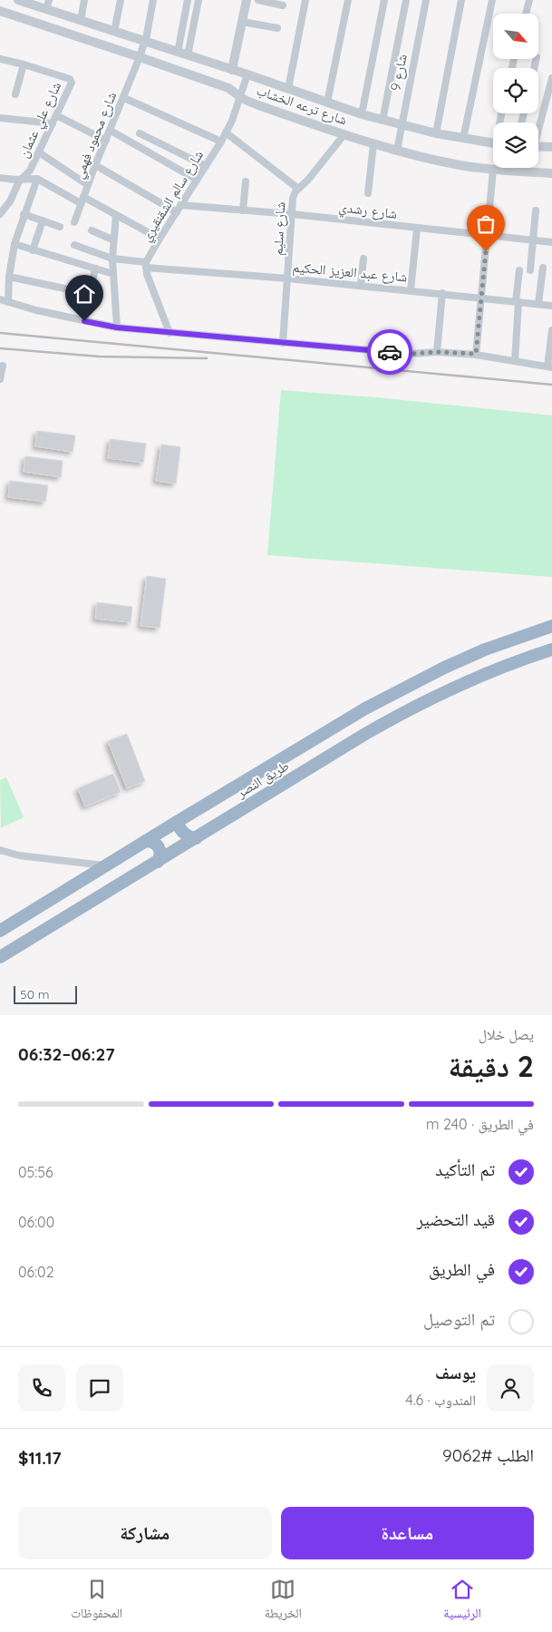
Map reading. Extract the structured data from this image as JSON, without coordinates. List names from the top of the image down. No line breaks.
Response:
{"streets":{"highway":["طريق النصر"],"street":["شارع 9","شارع ترعه الخشاب","شارع علي عثمان","شارع محمود فهمي","شارع سالم الشقنقيري","شارع رشدي","شارع سليم","شارع عبد العزيز الحكيم"]},"crossings":[["شارع 9","شارع ترعه الخشاب"],["شارع ترعه الخشاب","شارع محمود فهمي"],["شارع ترعه الخشاب","شارع سالم الشقنقيري"],["شارع ترعه الخشاب","شارع سليم"],["شارع سالم الشقنقيري","شارع رشدي"],["شارع سالم الشقنقيري","شارع عبد العزيز الحكيم"],["شارع رشدي","شارع سليم"],["شارع سليم","شارع عبد العزيز الحكيم"]],"scale_bar":"50 m","north":"bottom right","page":{"scale":"50 m","heading":["2 دقيقة","يصل خلال","06:27–06:32"],"panel":["يوسف","المندوب · 4.6","الطلب #9062","$11.17"],"bar":"في الطريق · 240 m","list":[["تم التأكيد","05:56"],["قيد التحضير","06:00"],["في الطريق","06:02"],"تم التوصيل"],"buttons":["مساعدة","مشاركة"],"tabs":["الرئيسية","الخريطة","المحفوظات"]}}
